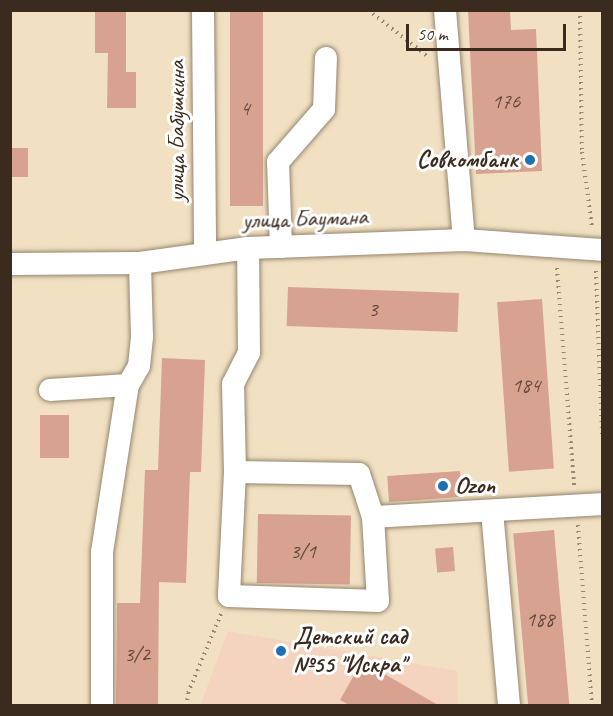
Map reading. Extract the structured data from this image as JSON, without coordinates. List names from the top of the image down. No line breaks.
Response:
{"streets":{"street":["улица Бабушкина","улица Баумана"]},"crossings":[["улица Бабушкина","улица Баумана"]],"places":["Совкомбанк","Ozon","Детский сад №55 \"Искра\""],"house_numbers":["176","4","3","184","3/1","188","3/2"],"scale_bar":"50 m"}
